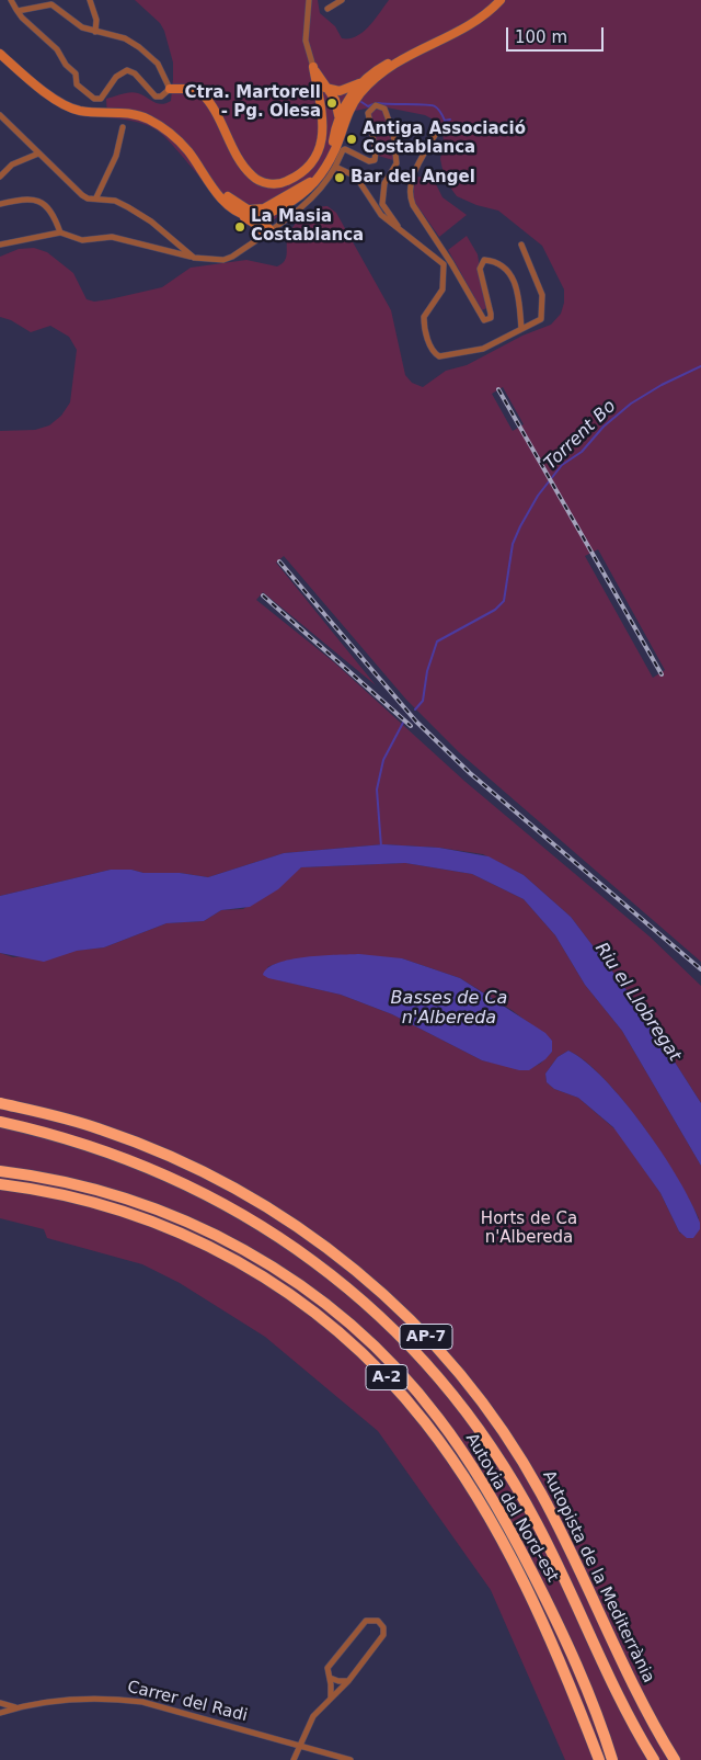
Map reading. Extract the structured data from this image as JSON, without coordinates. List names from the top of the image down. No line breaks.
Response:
{"streets":{"highway":["AP-7","A-2","Autovia del Nord-est","Autopista de la Mediterrània"],"street":["Carrer del Radi"]},"water":["Torrent Bo","Basses de Ca n'Albereda","Riu el Llobregat"],"parks":["Horts de Ca n'Albereda"],"places":["Ctra. Martorell - Pg. Olesa","Antiga Associació Costablanca","Bar del Angel","La Masia Costablanca"],"scale_bar":"100 m"}
